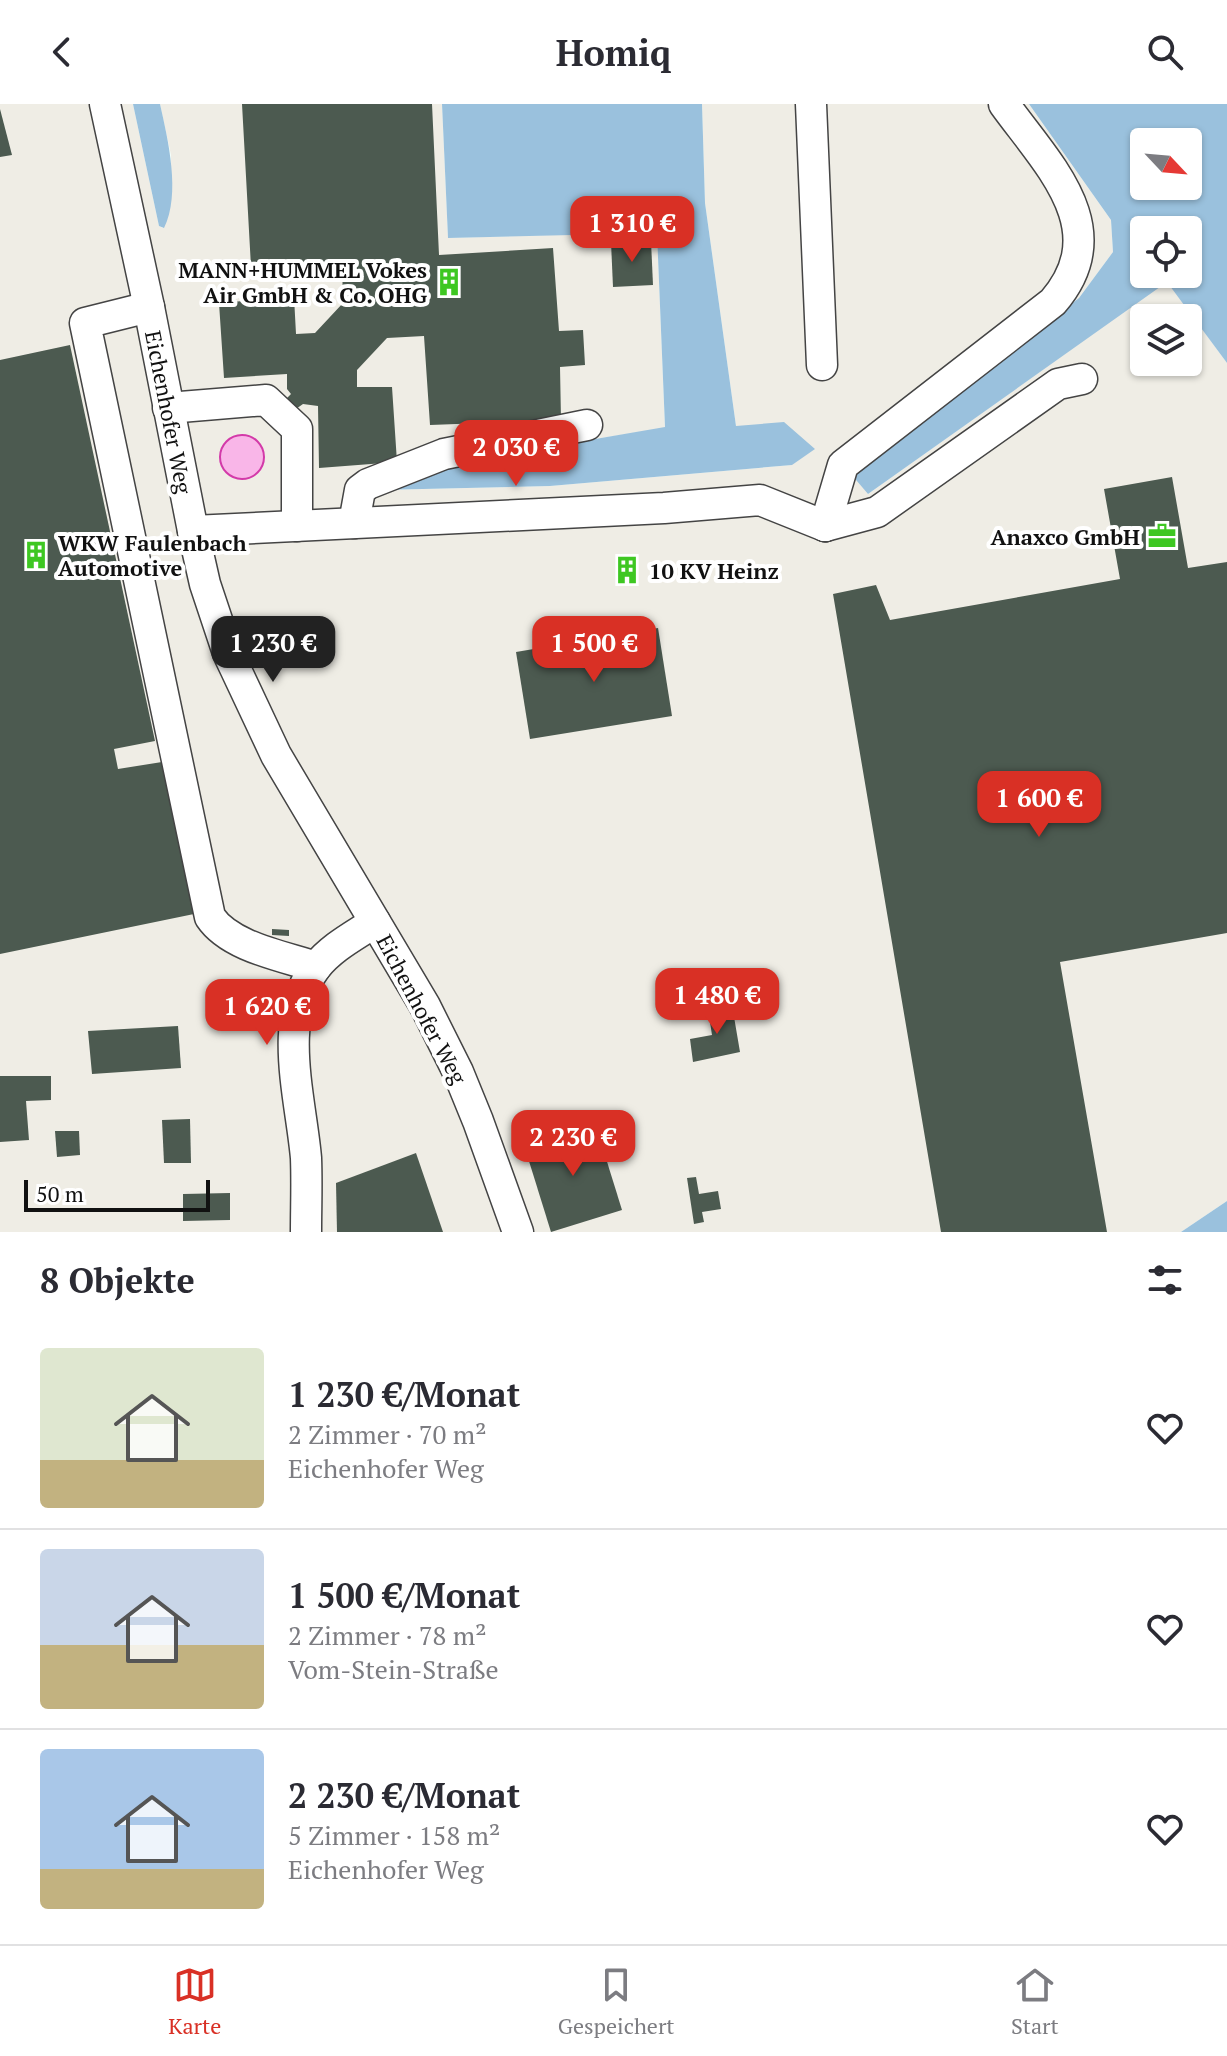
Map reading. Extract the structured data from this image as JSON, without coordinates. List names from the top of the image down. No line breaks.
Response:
{"streets":{"street":["Eichenhofer Weg"]},"places":{"building":["MANN+HUMMEL Vokes Air GmbH & Co. OHG","WKW Faulenbach Automotive","10 KV Heinz"],"office":["Anaxco GmbH"]},"scale_bar":"50 m","north":"bottom right","page":{"header":"Homiq","price":["1 310 €","2 030 €","1 230 €","1 500 €","1 600 €","1 480 €","1 620 €","2 230 €"],"scale":"50 m","heading":"8 Objekte","list":[{"name":"1 230 €/Monat","note":"2 Zimmer · 70 m² · Eichenhofer Weg"},{"name":"1 500 €/Monat","note":"2 Zimmer · 78 m² · Vom-Stein-Straße"},{"name":"2 230 €/Monat","note":"5 Zimmer · 158 m² · Eichenhofer Weg"}],"tabs":["Karte","Gespeichert","Start"]}}
